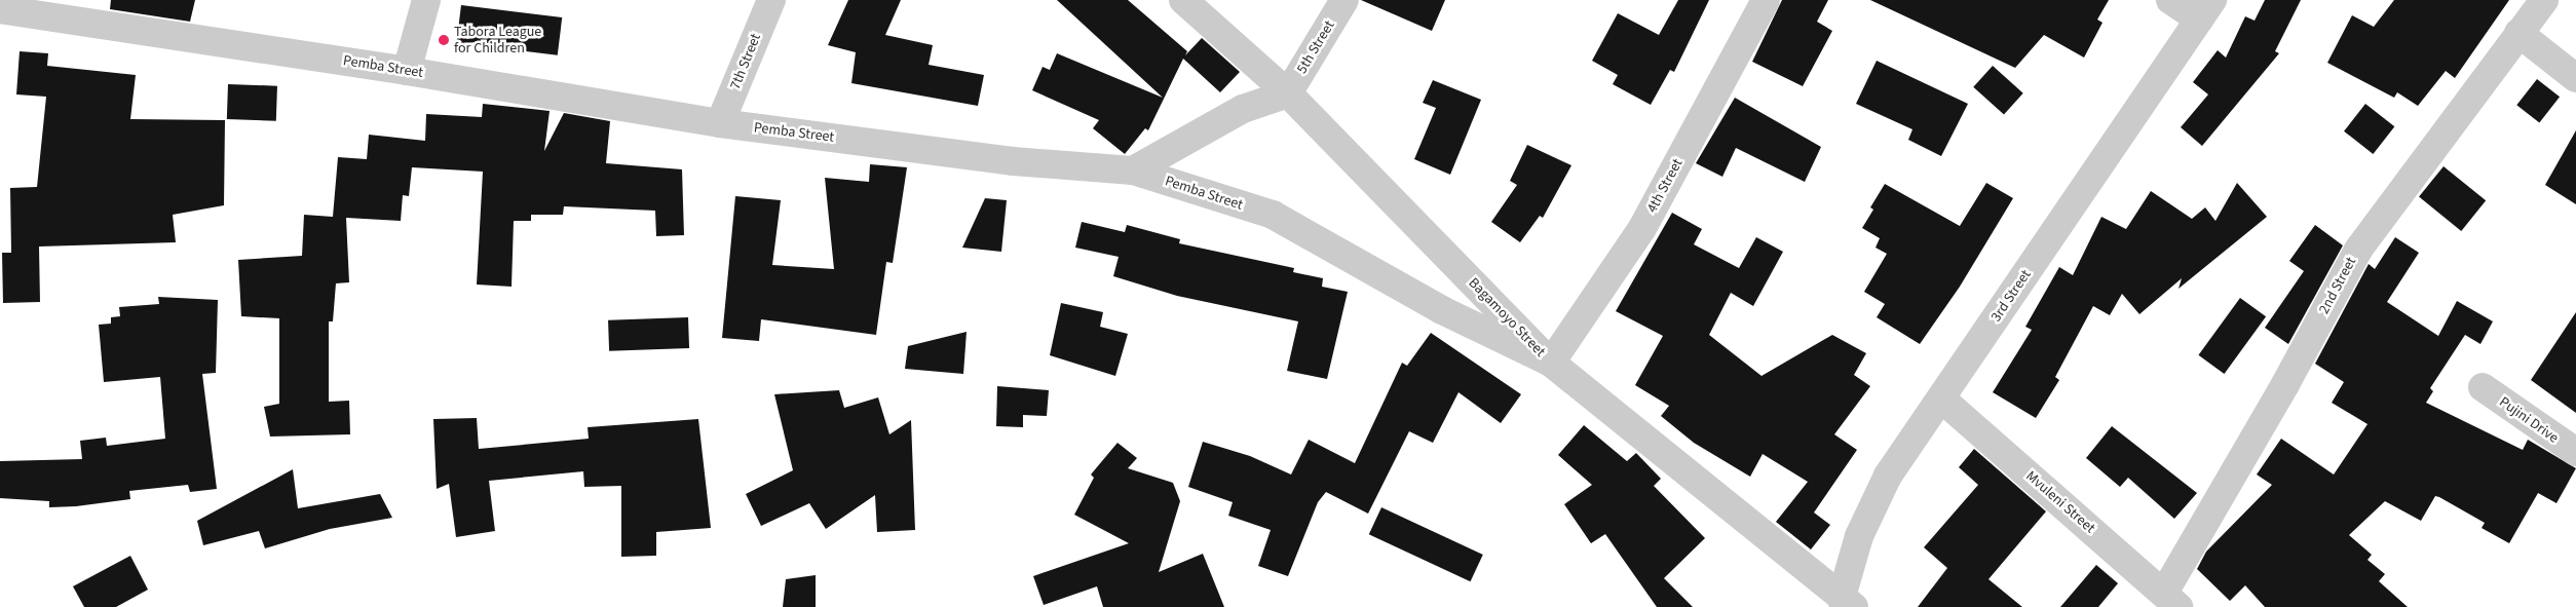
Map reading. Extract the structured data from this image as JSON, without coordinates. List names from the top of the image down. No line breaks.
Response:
{"streets":{"street":["5th Street","7th Street","Pemba Street","4th Street","2nd Street","3rd Street","Bagamoyo Street","Pujini Drive","Mvuleni Street"]},"crossings":[["5th Street","Bagamoyo Street"],["7th Street","Pemba Street"],["Pemba Street","4th Street"],["Pemba Street","Bagamoyo Street"],["4th Street","Bagamoyo Street"],["2nd Street","Mvuleni Street"],["3rd Street","Bagamoyo Street"],["3rd Street","Mvuleni Street"]],"places":["Tabora League for Children"]}
